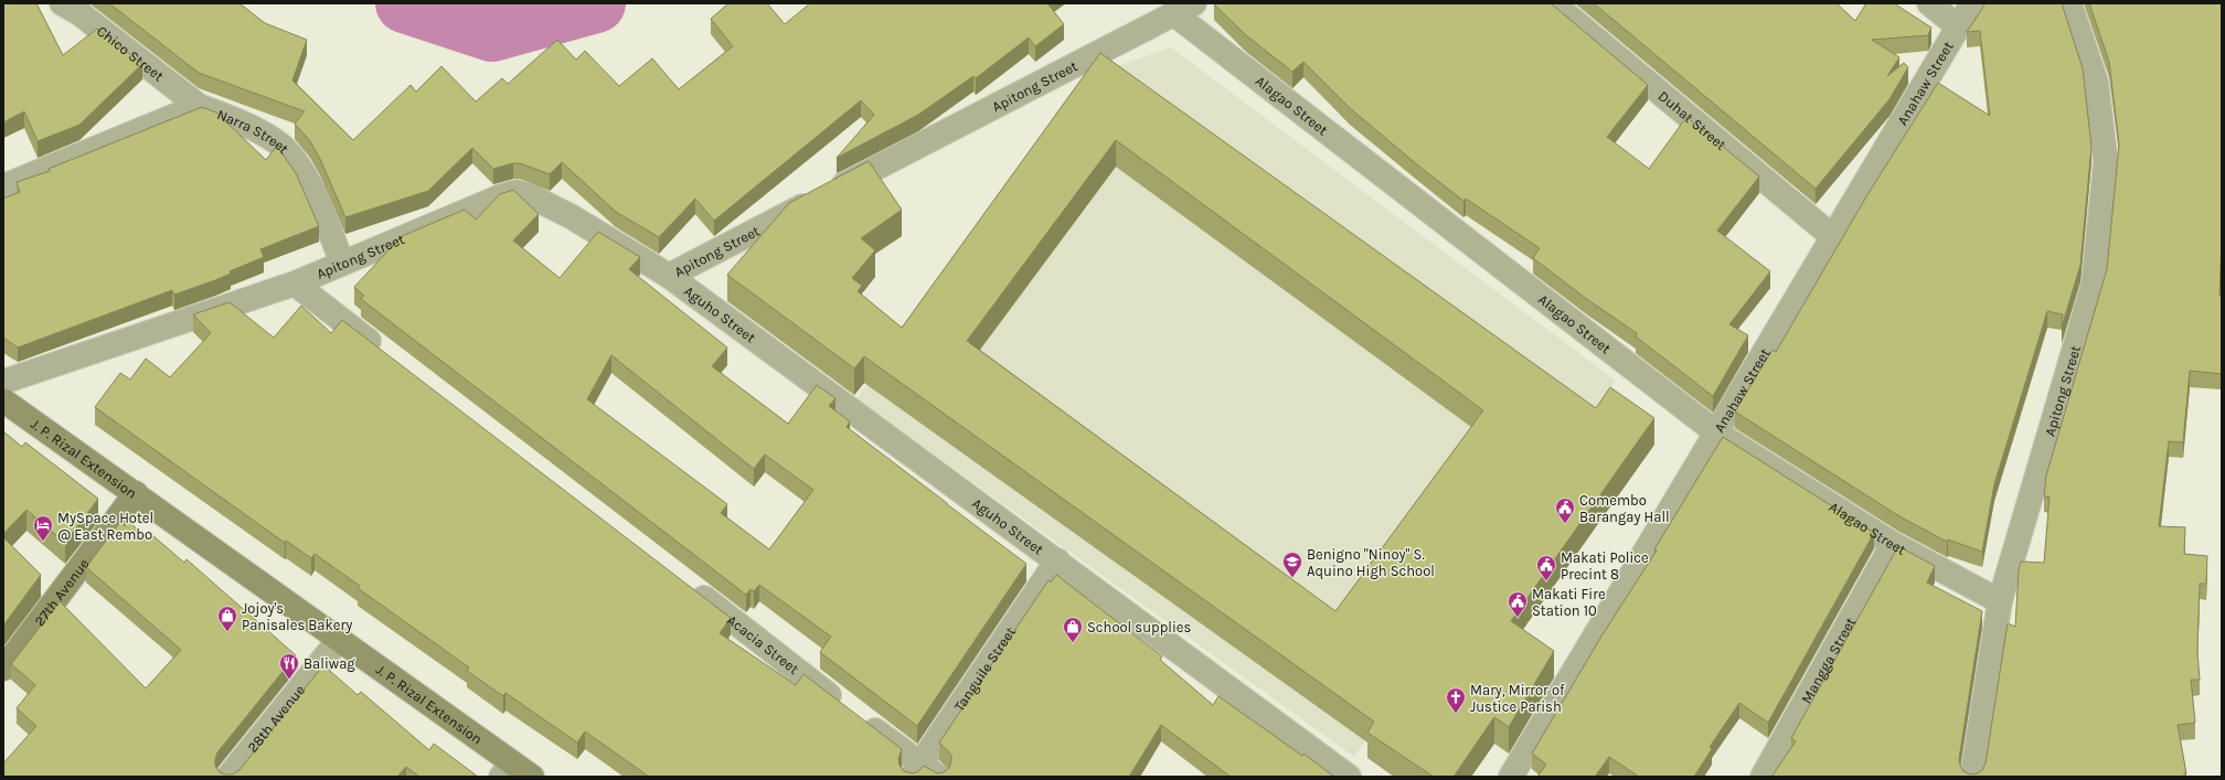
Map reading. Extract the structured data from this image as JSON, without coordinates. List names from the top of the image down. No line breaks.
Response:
{"streets":{"main road":["J. P. Rizal Extension","27th Avenue"],"street":["Chico Street","Anahaw Street","Apitong Street","Alagao Street","Duhat Street","Narra Street","Aguho Street","Acacia Street","Mangga Street","Tanguile Street","28th Avenue"]},"crossings":[["Chico Street","Narra Street"],["Anahaw Street","Alagao Street"],["Anahaw Street","Duhat Street"],["Apitong Street","Alagao Street"],["Apitong Street","Narra Street"],["Apitong Street","Aguho Street"],["Alagao Street","Mangga Street"],["Aguho Street","Tanguile Street"],["J. P. Rizal Extension","27th Avenue"],["J. P. Rizal Extension","28th Avenue"],["Acacia Street","Tanguile Street"]],"places":{"public building":["Comembo Barangay Hall","Makati Police Precint 8","Makati Fire Station 10"],"hotel":["MySpace Hotel @ East Rembo"],"school or university":["Benigno \"Ninoy\" S. Aquino High School"],"shop":["Jojoy's Panisales Bakery","School supplies"],"restaurant":["Baliwag"],"church":["Mary, Mirror of Justice Parish"]}}
